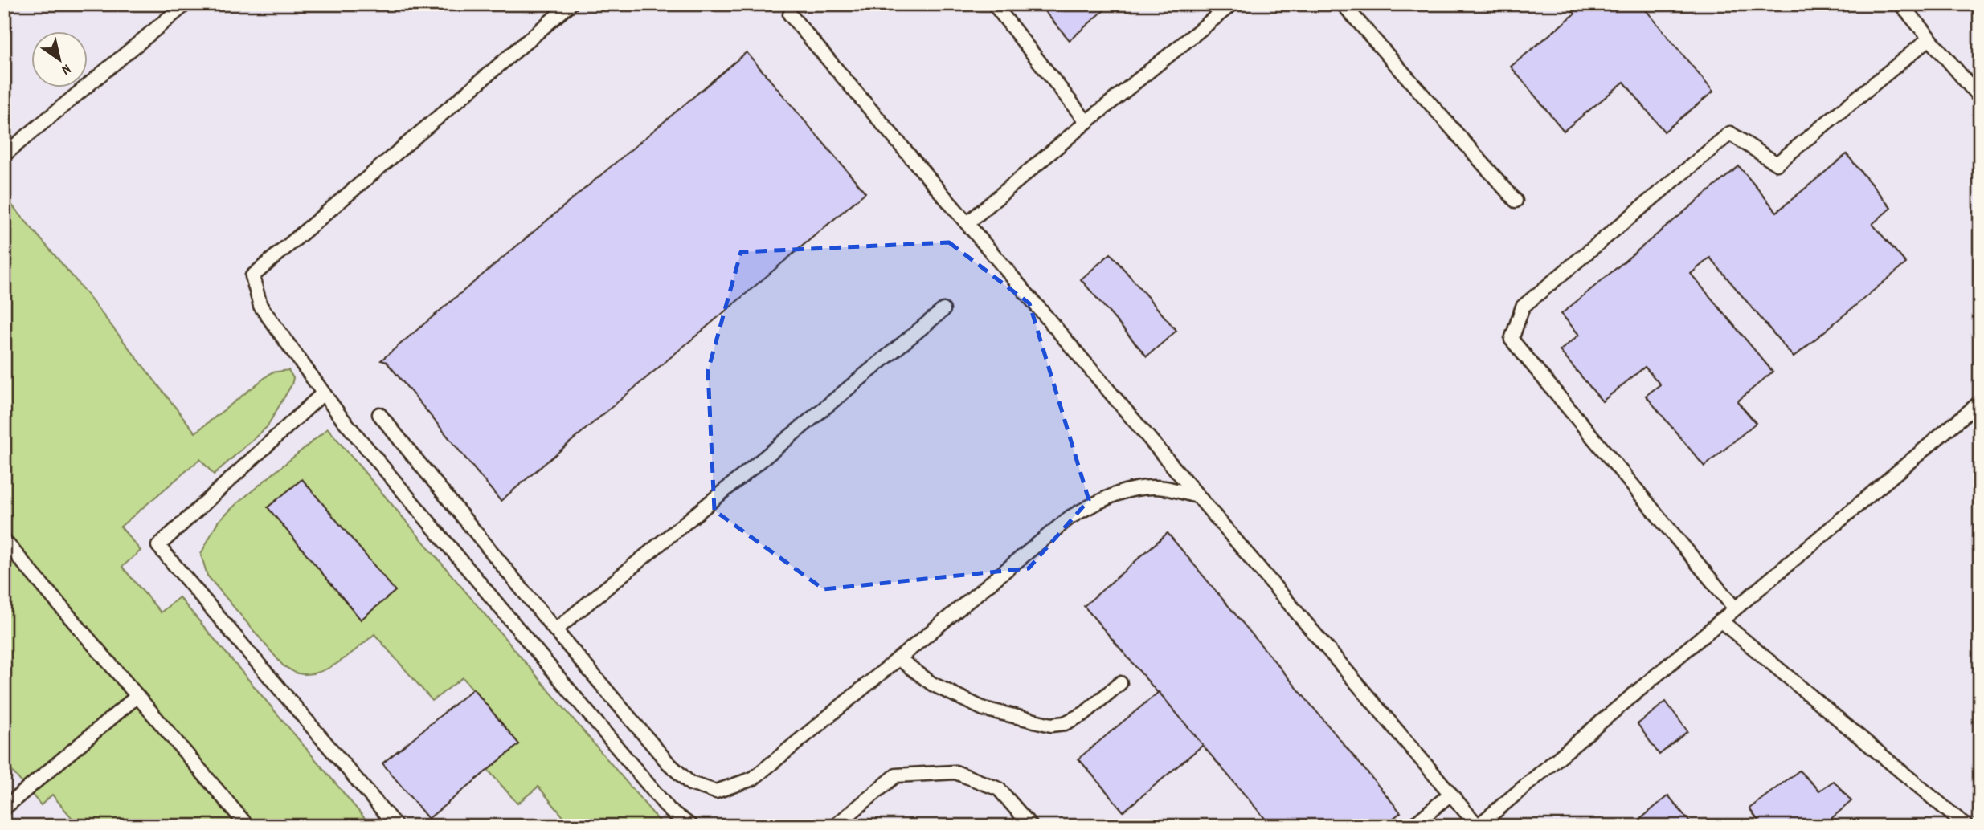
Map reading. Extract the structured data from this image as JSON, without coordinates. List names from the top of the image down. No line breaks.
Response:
{"north":"bottom right"}
